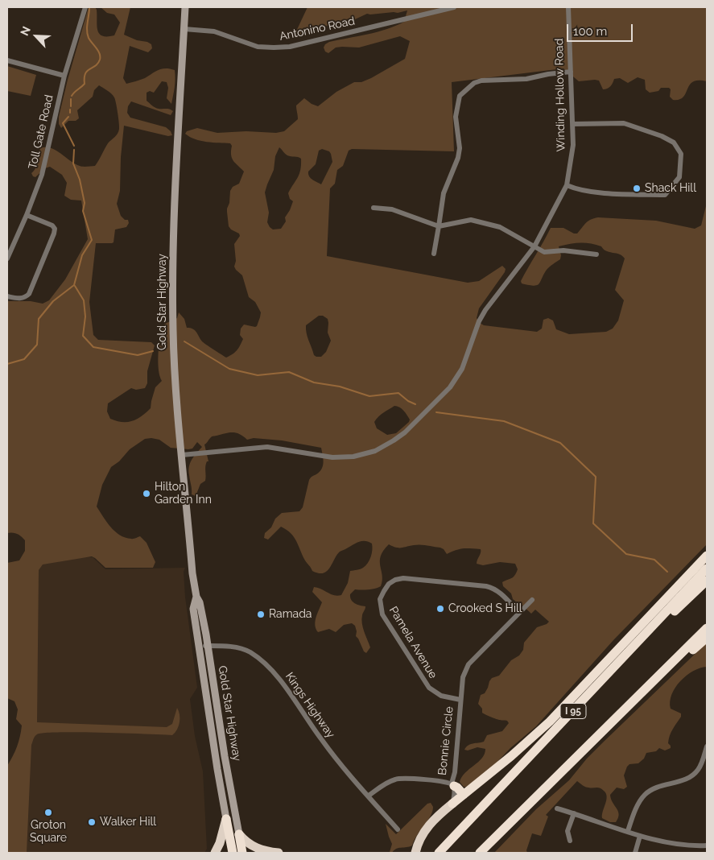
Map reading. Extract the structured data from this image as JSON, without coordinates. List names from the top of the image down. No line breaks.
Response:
{"streets":{"highway":["I 95"],"main road":["Gold Star Highway"],"street":["Antonino Road","Winding Hollow Road","Toll Gate Road","Pamela Avenue","Kings Highway","Bonnie Circle"]},"crossings":[["Antonino Road","Gold Star Highway"],["Winding Hollow Road","Gold Star Highway"],["Gold Star Highway","Kings Highway"],["Pamela Avenue","Bonnie Circle"]],"places":["Shack Hill","Hilton Garden Inn","Crooked S Hill","Ramada","Groton Square","Walker Hill"],"scale_bar":"100 m","north":"top left"}
